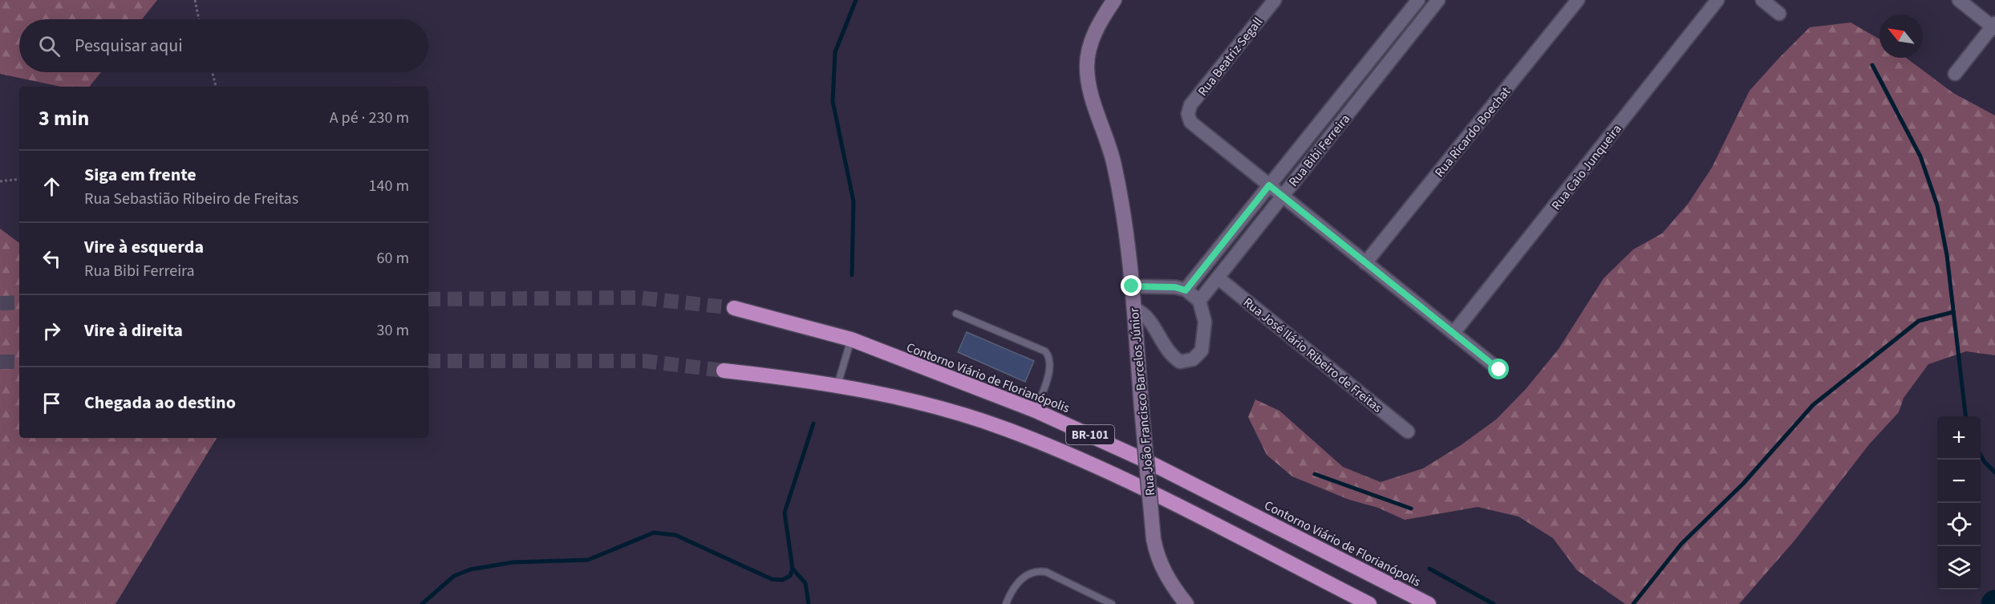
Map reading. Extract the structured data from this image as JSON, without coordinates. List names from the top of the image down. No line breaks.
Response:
{"streets":{"highway":["Contorno Viário de Florianópolis","BR-101"],"street":["Rua Beatriz Segall","Rua Ricardo Boechat","Rua Bibi Ferreira","Rua Caio Junqueira","Rua José Ilário Ribeiro de Freitas","Rua João Francisco Barcelos Júnior"]},"crossings":[["Rua Beatriz Segall","Rua Bibi Ferreira"],["Rua Bibi Ferreira","Rua José Ilário Ribeiro de Freitas"]],"north":"top left","page":{"search":"Pesquisar aqui","heading":["3 min","A pé · 230 m"],"list":[["Siga em frente","Rua Sebastião Ribeiro de Freitas","140 m"],["Vire à esquerda","Rua Bibi Ferreira","60 m"],["Vire à direita","30 m"],"Chegada ao destino"],"map_buttons":["+","−"]}}
